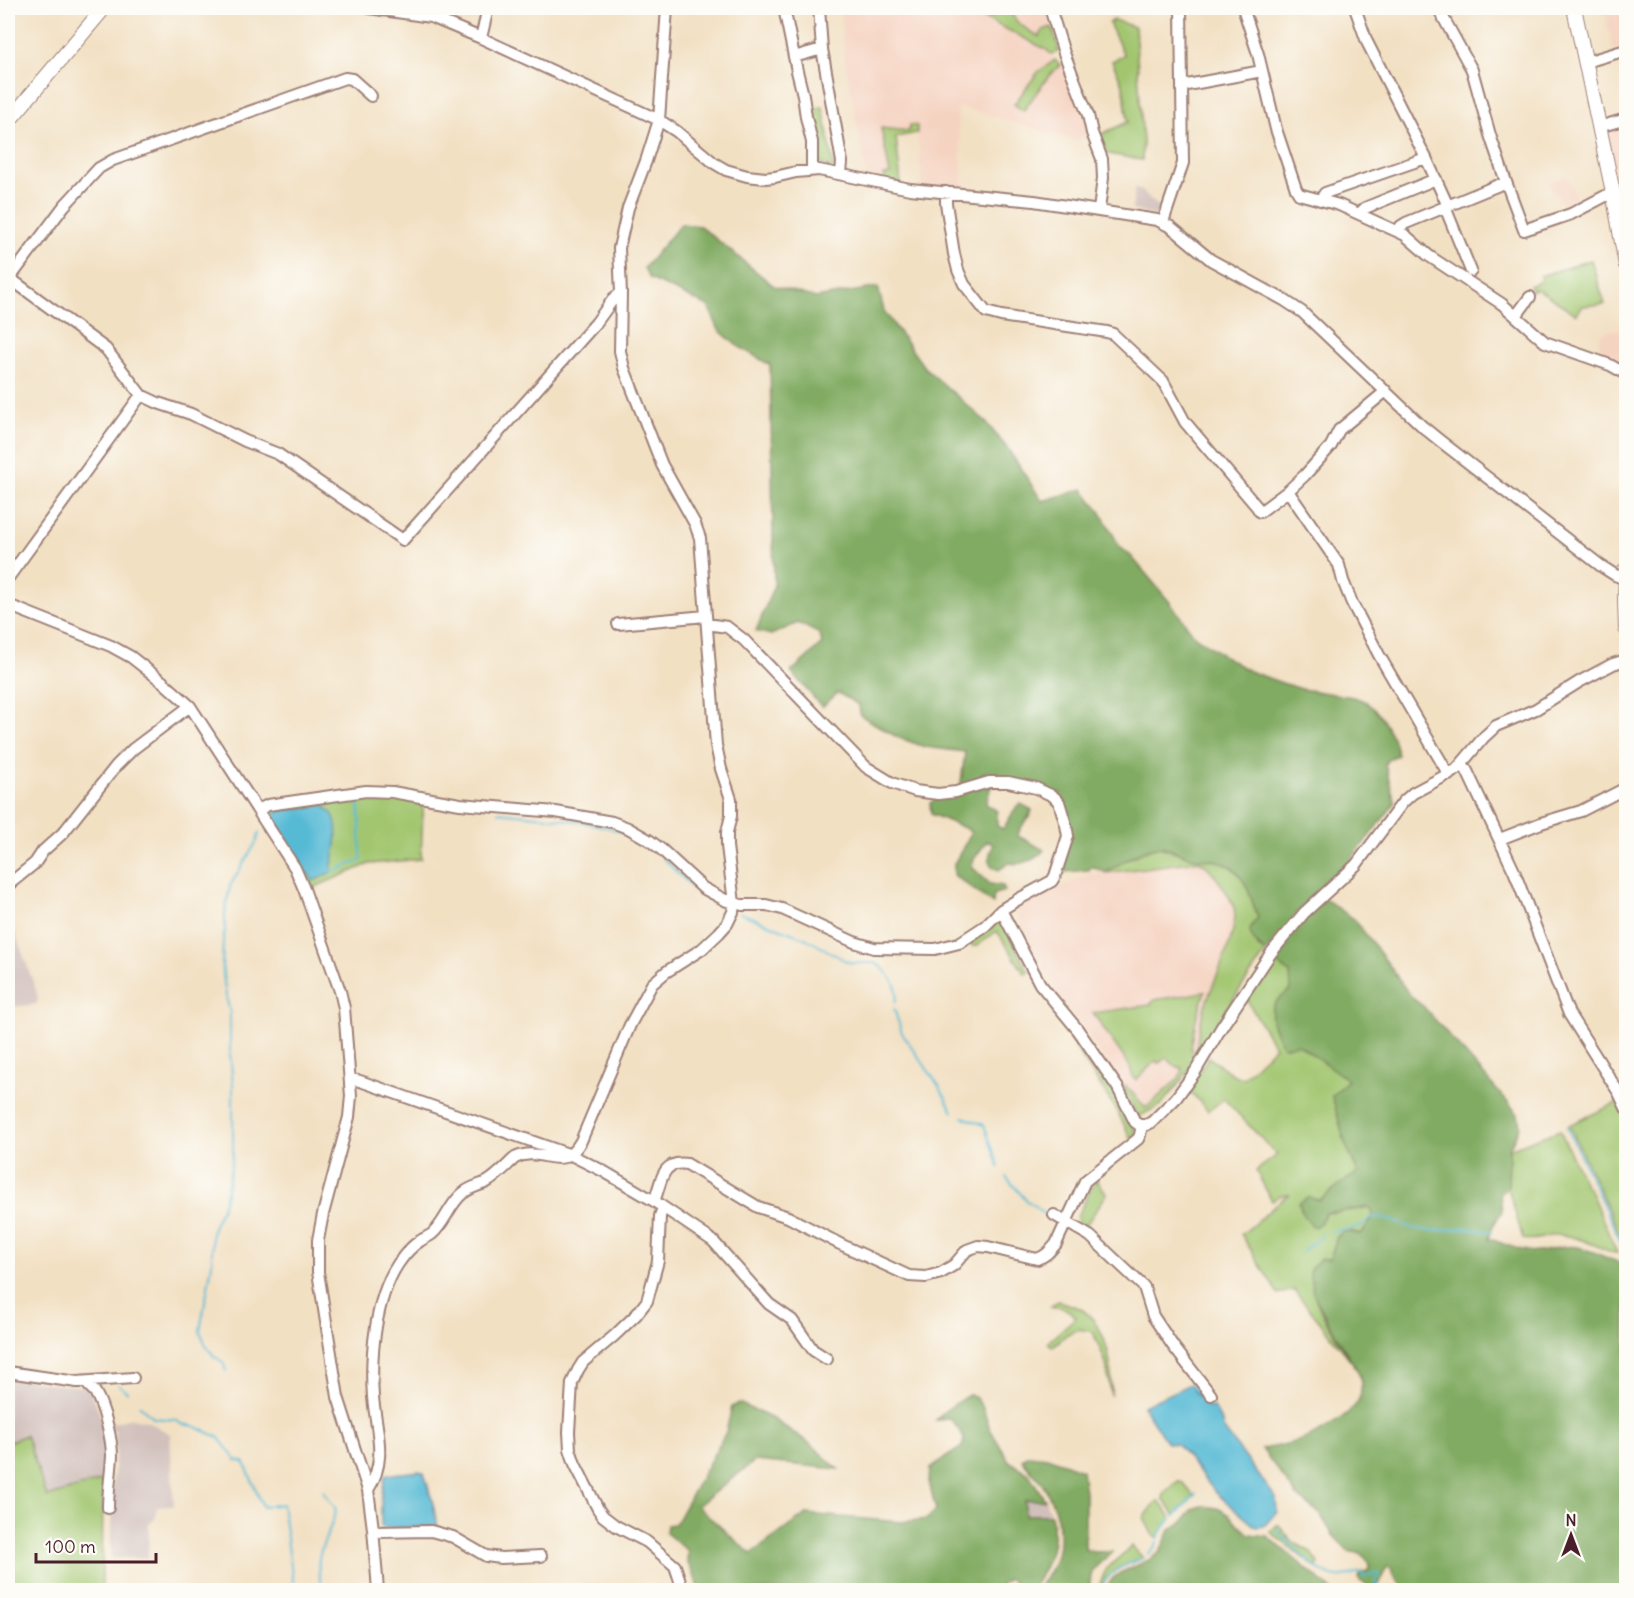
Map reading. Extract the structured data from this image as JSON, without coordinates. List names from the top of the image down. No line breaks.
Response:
{"scale_bar":"100 m","north":"top"}
